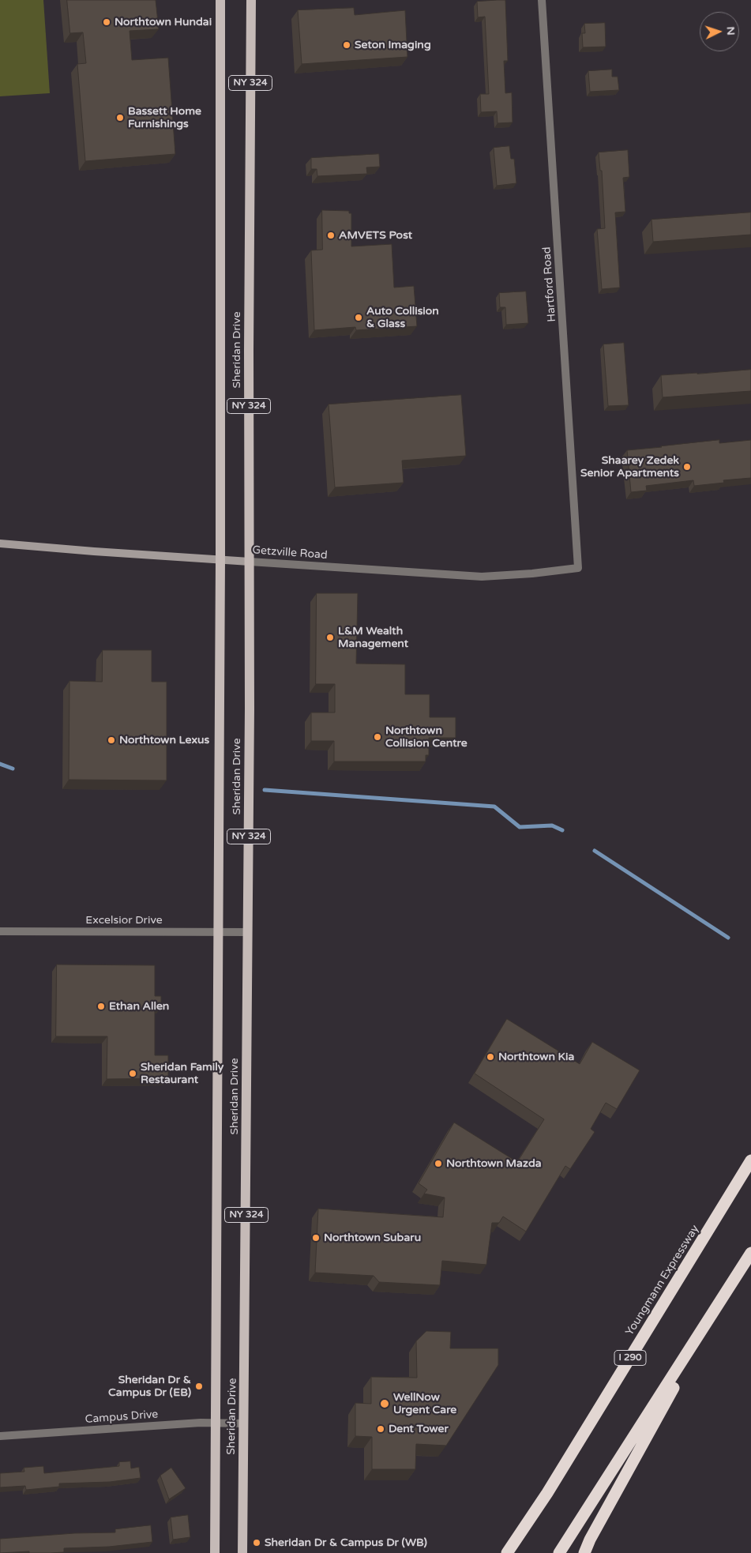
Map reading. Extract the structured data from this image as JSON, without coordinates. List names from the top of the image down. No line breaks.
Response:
{"streets":{"highway":["Youngmann Expressway","I 290"],"main road":["NY 324","Sheridan Drive"],"street":["Hartford Road","Getzville Road","Excelsior Drive","Campus Drive"]},"crossings":[["Hartford Road","Getzville Road"],["Sheridan Drive","Getzville Road"],["Sheridan Drive","Excelsior Drive"],["Sheridan Drive","Campus Drive"]],"places":["Northtown Hundai","Seton Imaging","Bassett Home Furnishings","AMVETS Post","Auto Collision & Glass","Shaarey Zedek Senior Apartments","L&M Wealth Management","Northtown Collision Centre","Northtown Lexus","Ethan Allen","Northtown Kia","Sheridan Family Restaurant","Northtown Mazda","Northtown Subaru","Sheridan Dr & Campus Dr (EB)","WellNow Urgent Care","Dent Tower","Sheridan Dr & Campus Dr (WB)"],"north":"right"}
